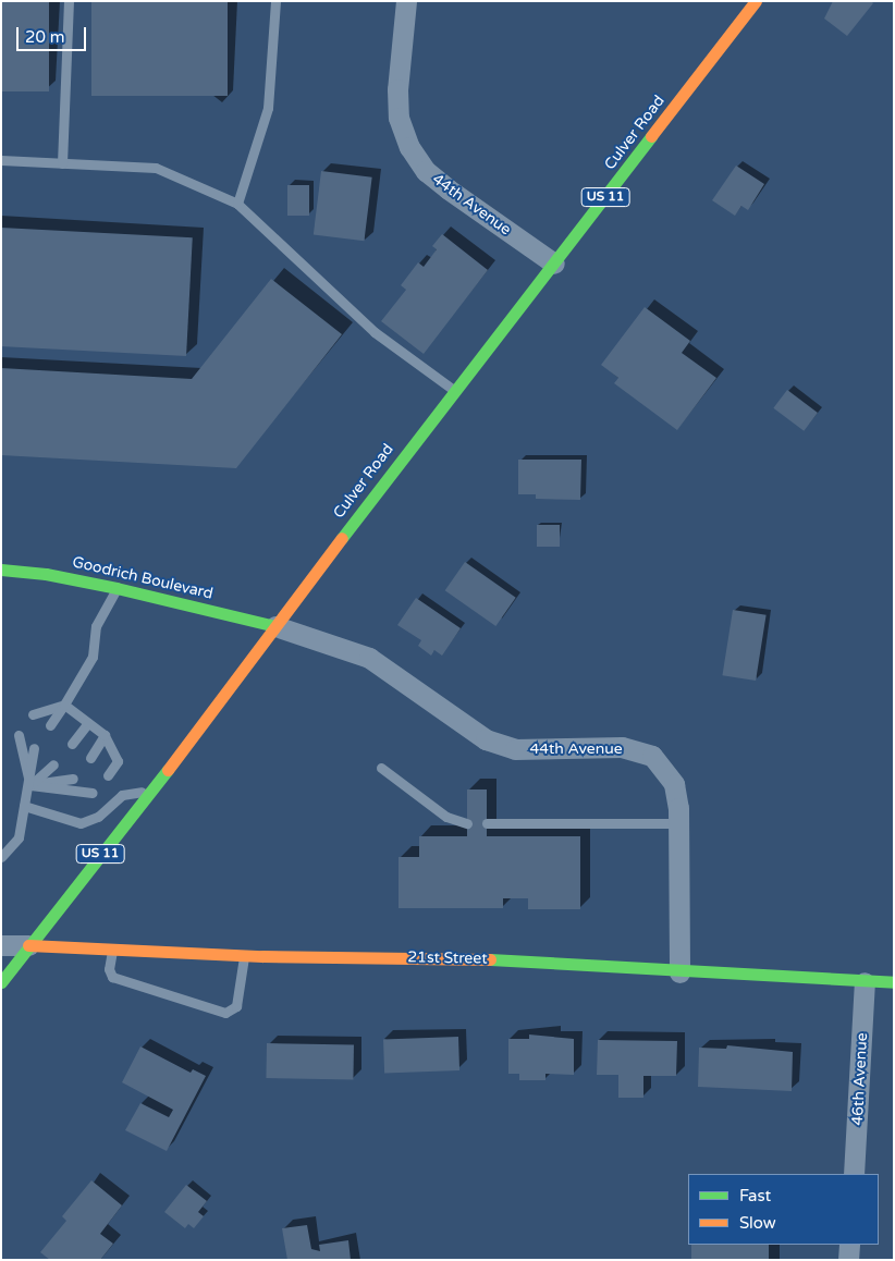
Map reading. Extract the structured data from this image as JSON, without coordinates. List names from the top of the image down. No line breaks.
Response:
{"streets":{"main road":["Culver Road","US 11","Goodrich Boulevard","21st Street"],"street":["44th Avenue","46th Avenue"]},"crossings":[["Culver Road","44th Avenue"],["Culver Road","Goodrich Boulevard"],["Culver Road","21st Street"],["44th Avenue","Goodrich Boulevard"],["44th Avenue","21st Street"],["21st Street","46th Avenue"]],"legend":["Fast","Slow"],"scale_bar":"20 m"}
